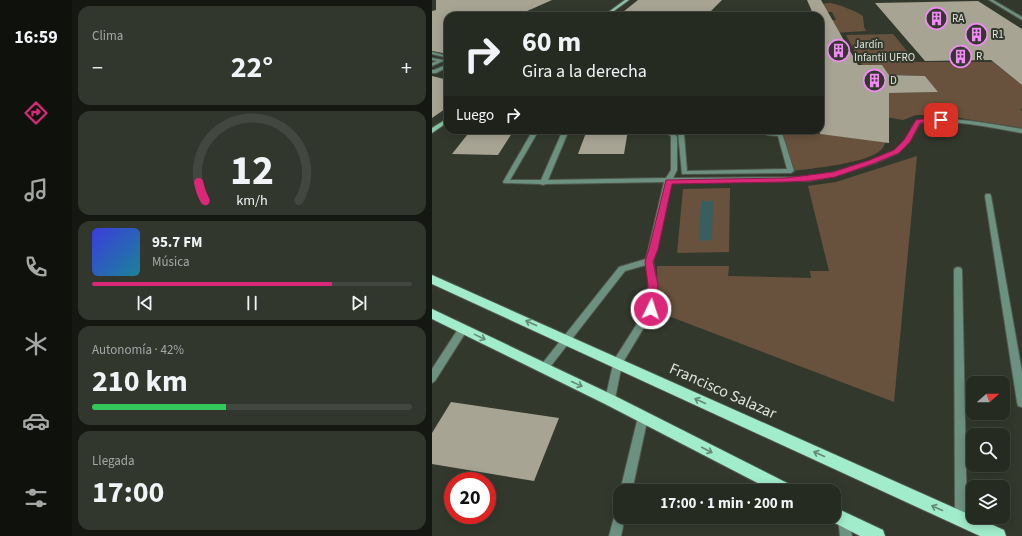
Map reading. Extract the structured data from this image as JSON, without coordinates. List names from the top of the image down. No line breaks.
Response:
{"streets":{"main road":["Francisco Salazar"]},"places":{"building":["RA","R1","Jardín Infantil UFRO","R","D"]},"north":"right","page":{"tabs":"16:59","tile":["Clima",["Autonomía · 42%","210 km"],["Llegada","17:00"]],"turn":["60 m","Gira a la derecha"],"heat":["−","22°","+"],"then":"Luego","song":["95.7 FM","Música"],"limit":"20","trip":"17:00 · 1 min · 200 m","gauge":["12","km/h"]}}
